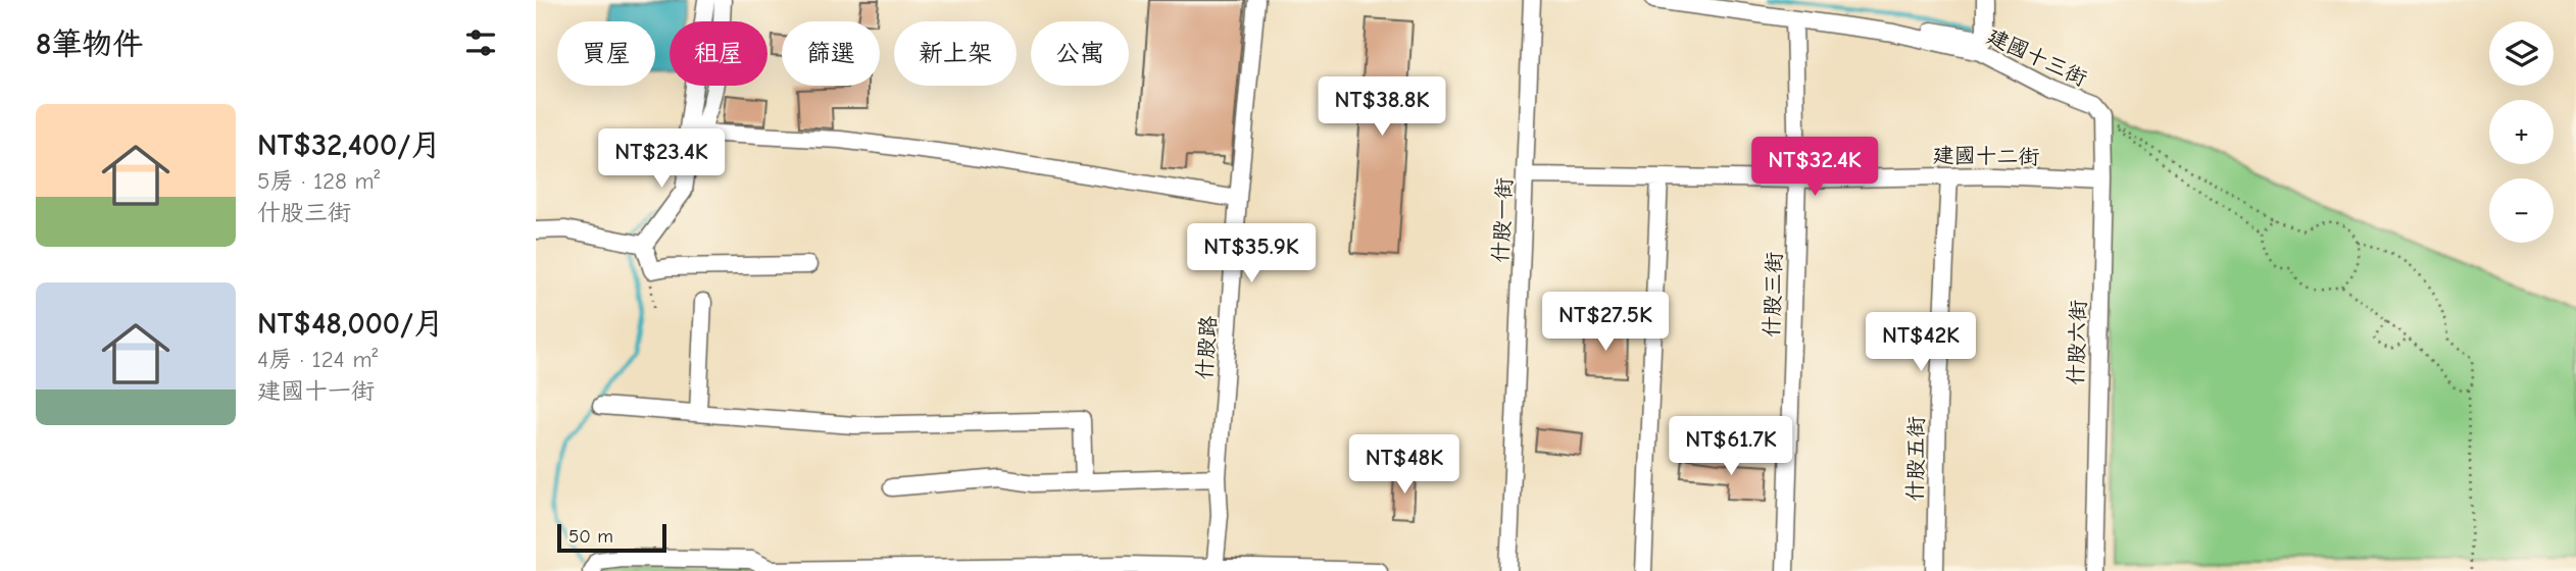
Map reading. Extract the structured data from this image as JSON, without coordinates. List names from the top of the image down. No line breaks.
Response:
{"streets":{"street":["建國十三街","建國十二街","什股一街","什股三街","什股六街","什股路","什股五街"]},"crossings":[["建國十三街","什股三街"],["建國十三街","什股六街"],["建國十二街","什股一街"],["建國十二街","什股三街"],["建國十二街","什股六街"],["建國十二街","什股五街"]],"scale_bar":"50 m","page":{"heading":"8筆物件","map_buttons":["+","−"],"chip":["買屋","租屋","篩選","新上架","公寓"],"price":["NT$38.8K","NT$23.4K","NT$32.4K","NT$35.9K","NT$27.5K","NT$42K","NT$61.7K","NT$48K"],"list":[{"name":"NT$32,400/月","note":"5房 · 128 m² · 什股三街"},{"name":"NT$48,000/月","note":"4房 · 124 m² · 建國十一街"}],"scale":"50 m"}}
